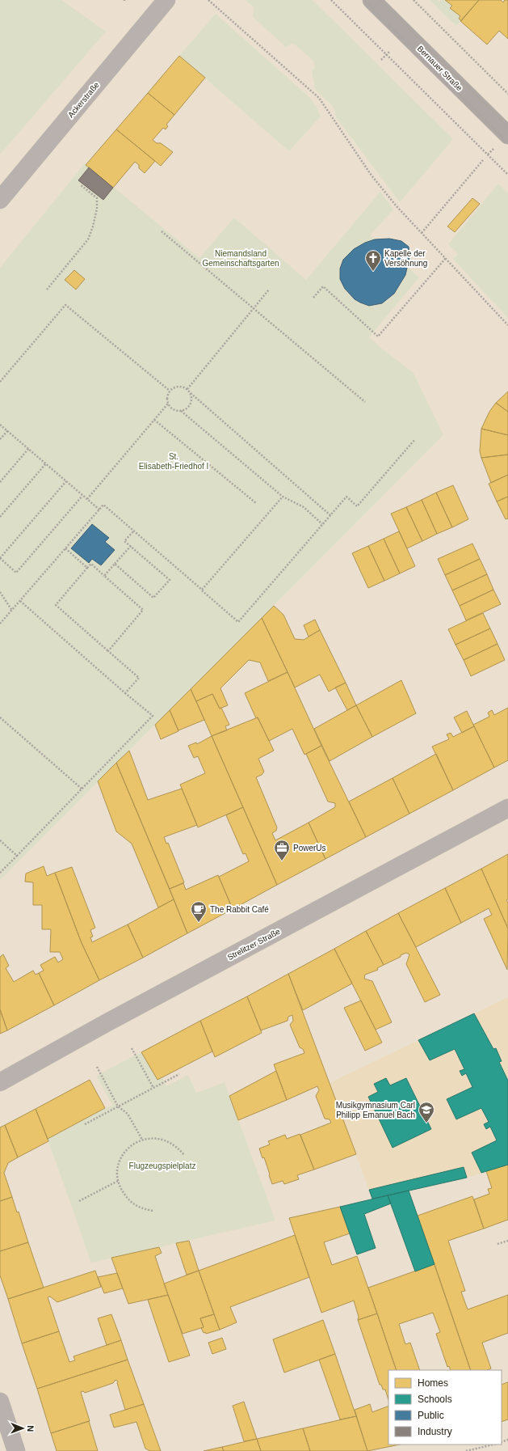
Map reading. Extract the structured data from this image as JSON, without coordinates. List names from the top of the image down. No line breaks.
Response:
{"streets":{"main road":["Bernauer Straße"],"street":["Ackerstraße","Strelitzer Straße"]},"parks":["Niemandsland Gemeinschaftsgarten","St. Elisabeth-Friedhof I","Flugzeugspielplatz"],"places":{"church":["Kapelle der Versöhnung"],"office":["PowerUs"],"cafe":["The Rabbit Café"],"school or university":["Musikgymnasium Carl Philipp Emanuel Bach"]},"legend":["Homes","Schools","Public","Industry"],"north":"right"}
